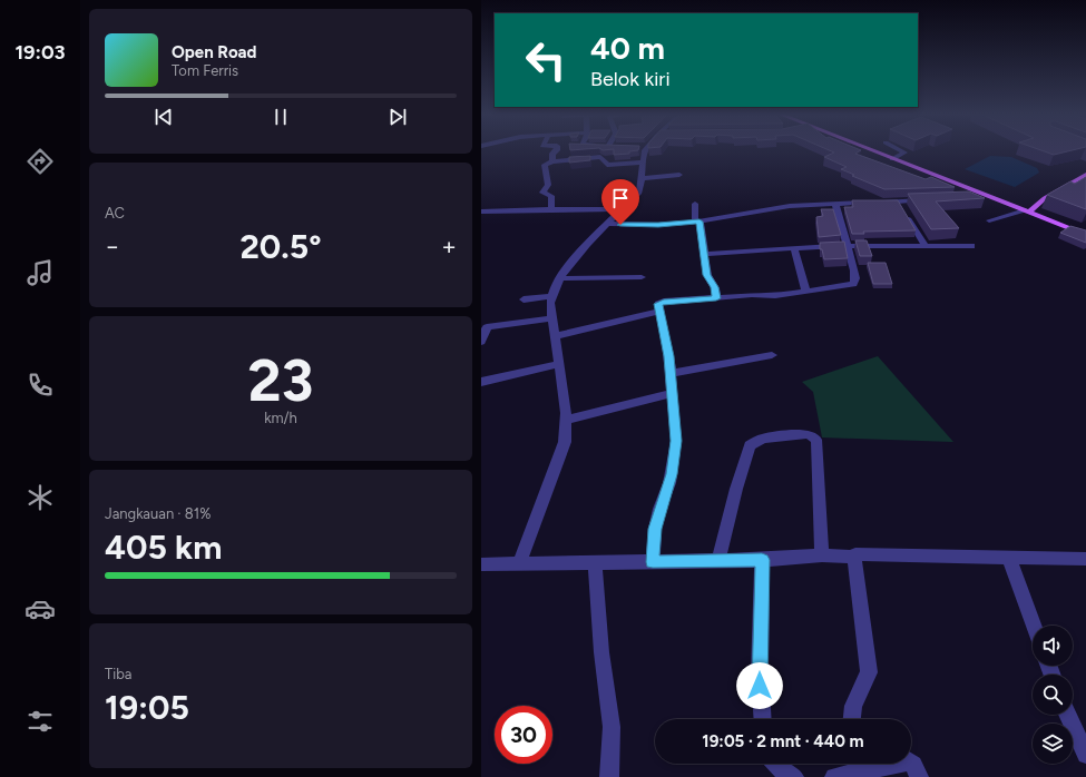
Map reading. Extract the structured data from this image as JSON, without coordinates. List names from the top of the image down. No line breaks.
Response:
{"page":{"tabs":"19:03","turn":["40 m","Belok kiri"],"song":["Open Road","Tom Ferris"],"tile":["AC",["23","km/h"],["Jangkauan · 81%","405 km"],["Tiba","19:05"]],"heat":["−","20.5°","+"],"limit":"30","trip":"19:05 · 2 mnt · 440 m"}}
